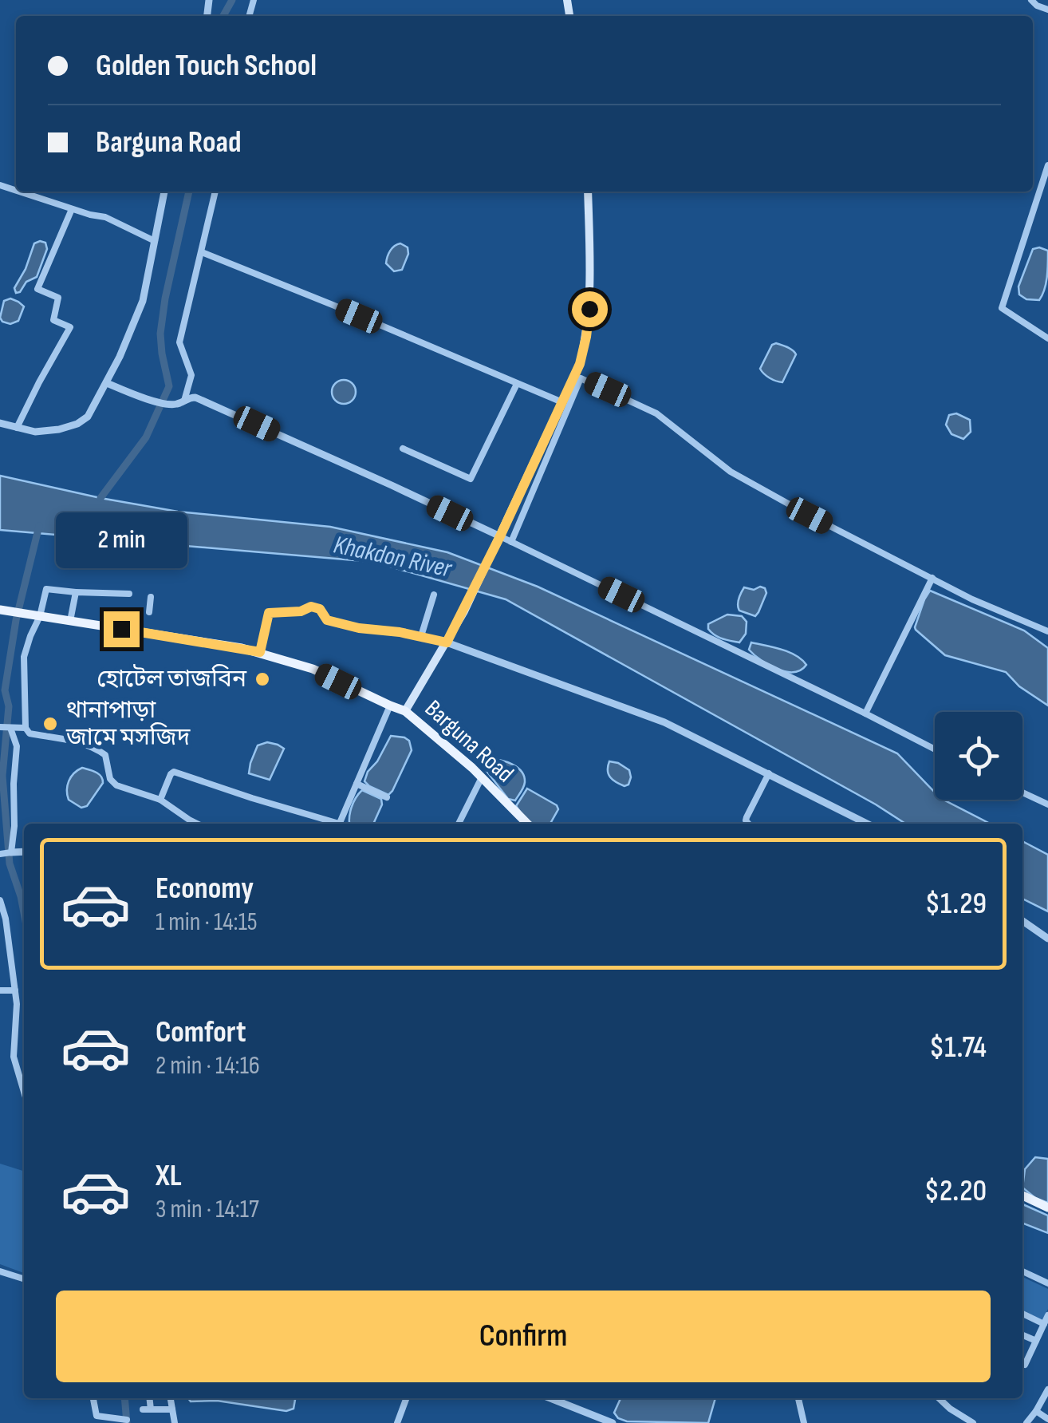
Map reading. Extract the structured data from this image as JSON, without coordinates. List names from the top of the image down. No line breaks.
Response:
{"streets":{"main road":["Barguna Road"]},"water":["Khakdon River"],"places":["হোটেল তাজবিন","থানাপাড়া জামে মসজিদ"],"page":{"banner":["Golden Touch School","Barguna Road"],"bubble":"2 min","list":[{"name":"Economy","note":"1 min · 14:15","value":"$1.29"},{"name":"Comfort","note":"2 min · 14:16","value":"$1.74"},{"name":"XL","note":"3 min · 14:17","value":"$2.20"}],"buttons":"Confirm"}}
